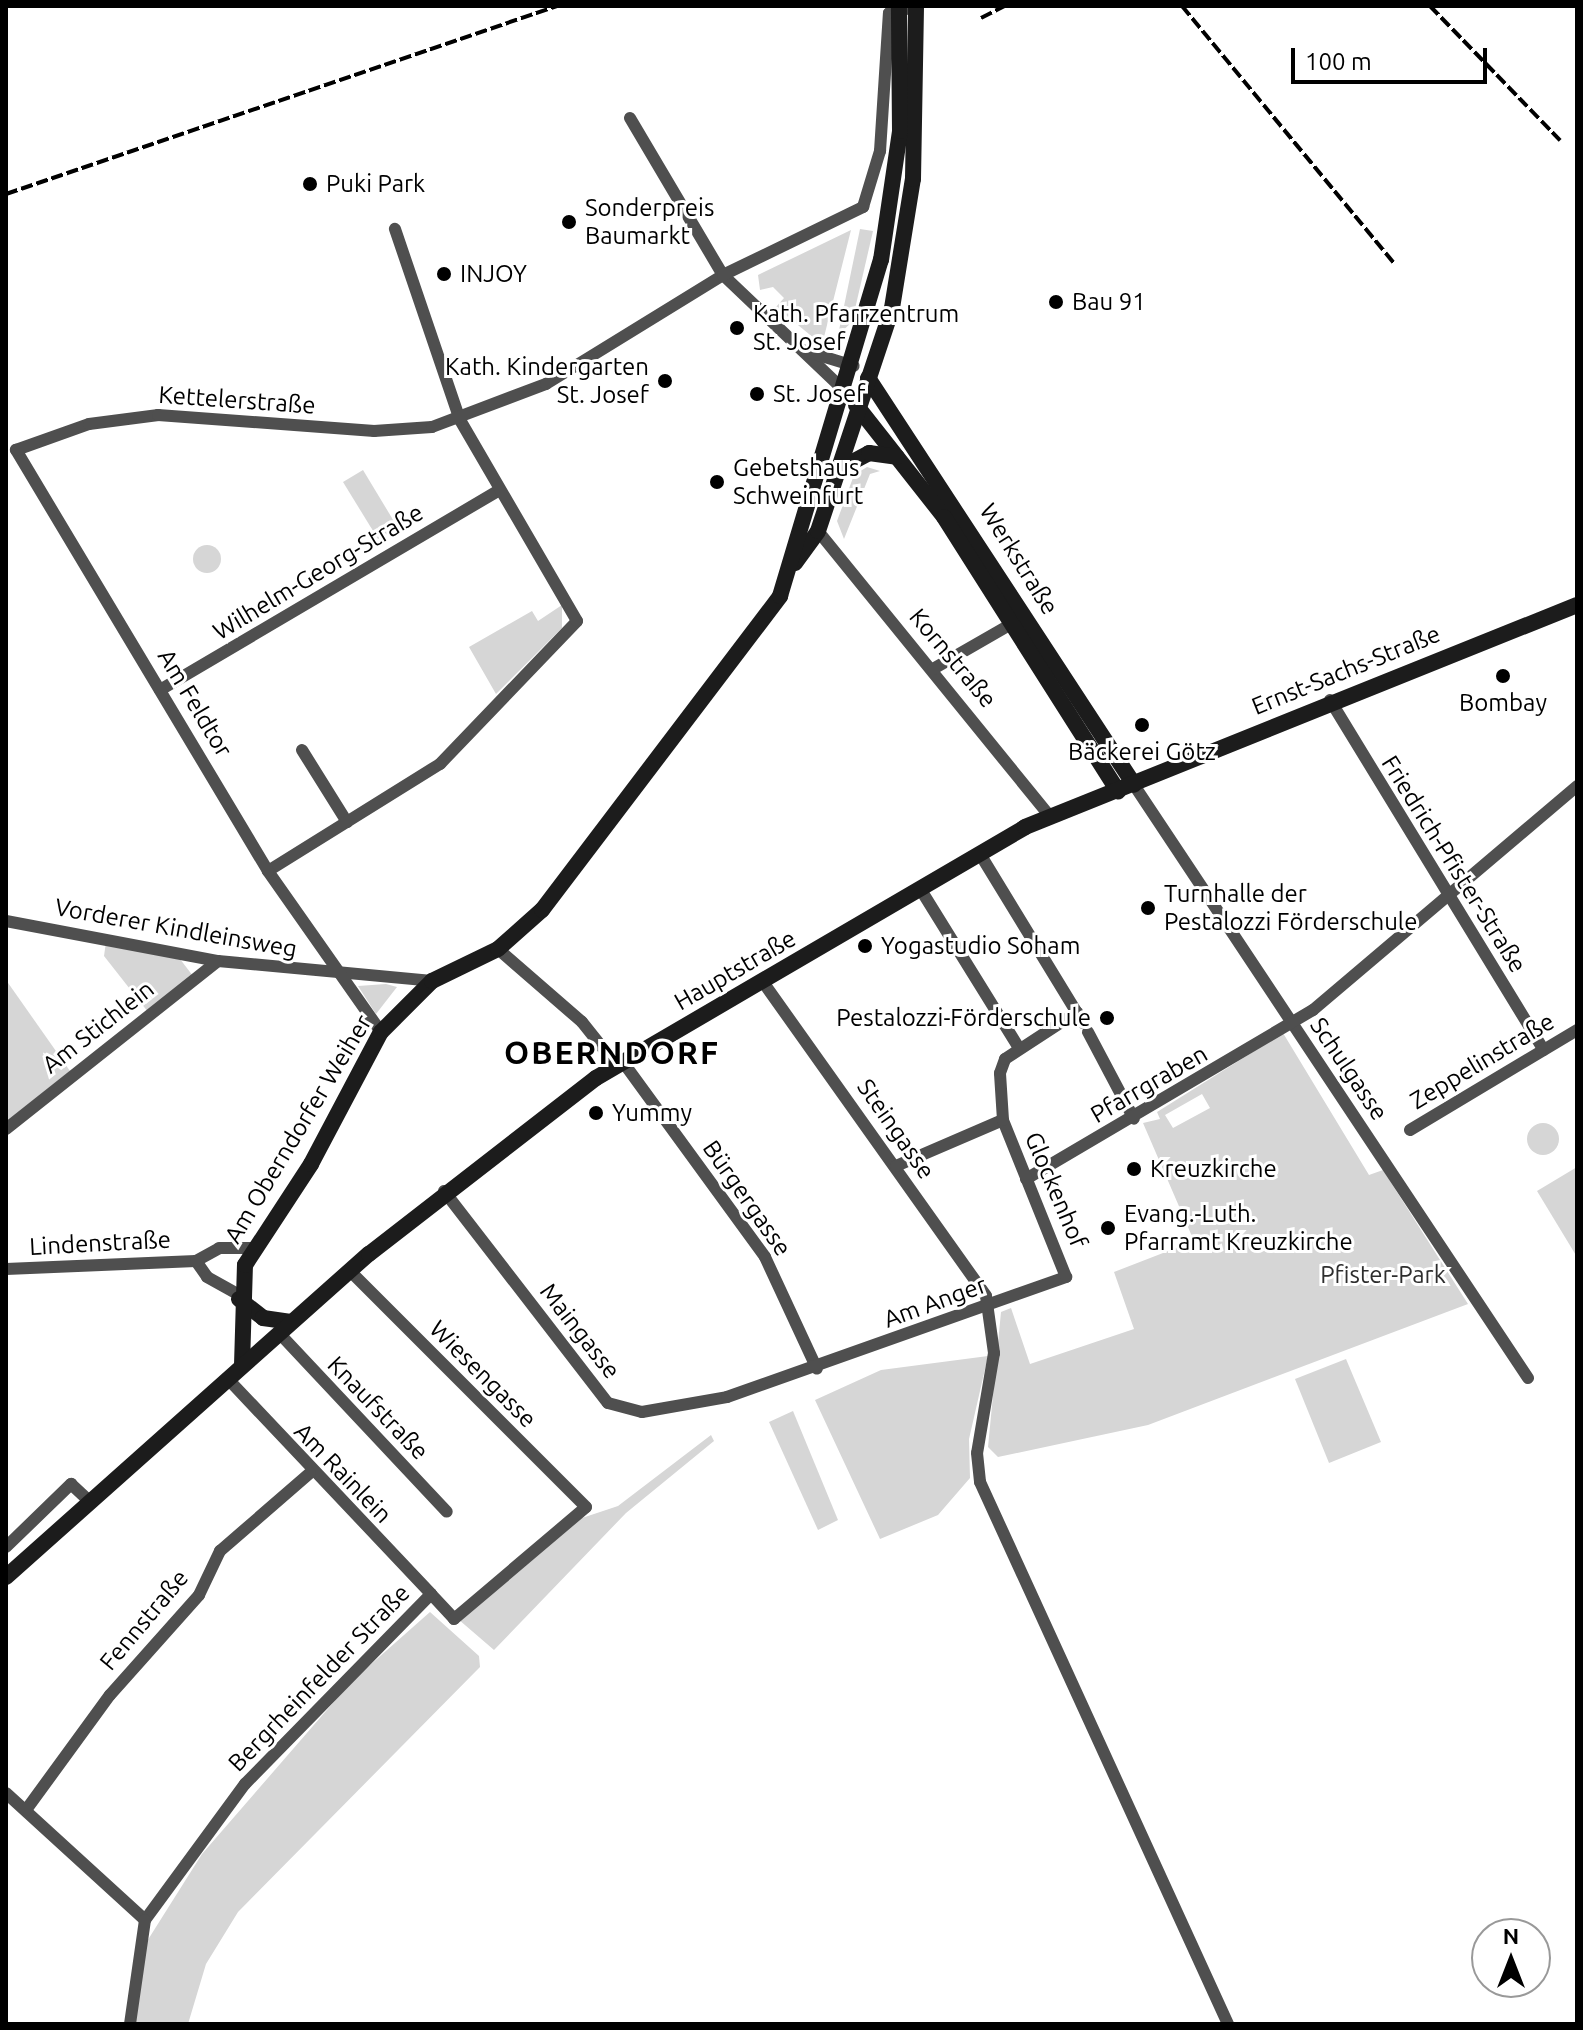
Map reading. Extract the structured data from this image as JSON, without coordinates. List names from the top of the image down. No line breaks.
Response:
{"streets":{"main road":["Werkstraße","Ernst-Sachs-Straße","Hauptstraße","Am Oberndorfer Weiher"],"street":["Kettelerstraße","Wilhelm-Georg-Straße","Kornstraße","Am Feldtor","Friedrich-Pfister-Straße","Vorderer Kindleinsweg","Am Stichlein","Zeppelinstraße","Schulgasse","Pfarrgraben","Steingasse","Glockenhof","Bürgergasse","Lindenstraße","Am Anger","Maingasse","Wiesengasse","Knaufstraße","Am Rainlein","Fennstraße","Bergrheinfelder Straße"]},"crossings":[["Kettelerstraße","Am Feldtor"],["Werkstraße","Ernst-Sachs-Straße"],["Werkstraße","Hauptstraße"],["Werkstraße","Schulgasse"],["Wilhelm-Georg-Straße","Am Feldtor"],["Kornstraße","Hauptstraße"],["Ernst-Sachs-Straße","Friedrich-Pfister-Straße"],["Ernst-Sachs-Straße","Hauptstraße"],["Ernst-Sachs-Straße","Schulgasse"],["Am Feldtor","Vorderer Kindleinsweg"],["Am Feldtor","Am Oberndorfer Weiher"],["Friedrich-Pfister-Straße","Zeppelinstraße"],["Friedrich-Pfister-Straße","Pfarrgraben"],["Vorderer Kindleinsweg","Am Stichlein"],["Hauptstraße","Schulgasse"],["Hauptstraße","Am Oberndorfer Weiher"],["Hauptstraße","Steingasse"],["Hauptstraße","Bürgergasse"],["Hauptstraße","Maingasse"],["Hauptstraße","Wiesengasse"],["Hauptstraße","Knaufstraße"],["Hauptstraße","Am Rainlein"],["Schulgasse","Pfarrgraben"],["Pfarrgraben","Glockenhof"],["Am Oberndorfer Weiher","Lindenstraße"],["Steingasse","Glockenhof"],["Steingasse","Am Anger"],["Glockenhof","Am Anger"],["Bürgergasse","Am Anger"],["Bürgergasse","Maingasse"],["Am Anger","Maingasse"],["Wiesengasse","Bergrheinfelder Straße"],["Am Rainlein","Fennstraße"],["Am Rainlein","Bergrheinfelder Straße"]],"districts":["OBERNDORF"],"parks":["Pfister-Park"],"places":["Puki Park","Sonderpreis Baumarkt","INJOY","Bau 91","Kath. Pfarrzentrum St. Josef","Kath. Kindergarten St. Josef","St. Josef","Gebetshaus Schweinfurt","Bombay","Bäckerei Götz","Turnhalle der Pestalozzi Förderschule","Yogastudio Soham","Pestalozzi-Förderschule","Yummy","Kreuzkirche","Evang.-Luth. Pfarramt Kreuzkirche"],"scale_bar":"100 m","north":"top"}
